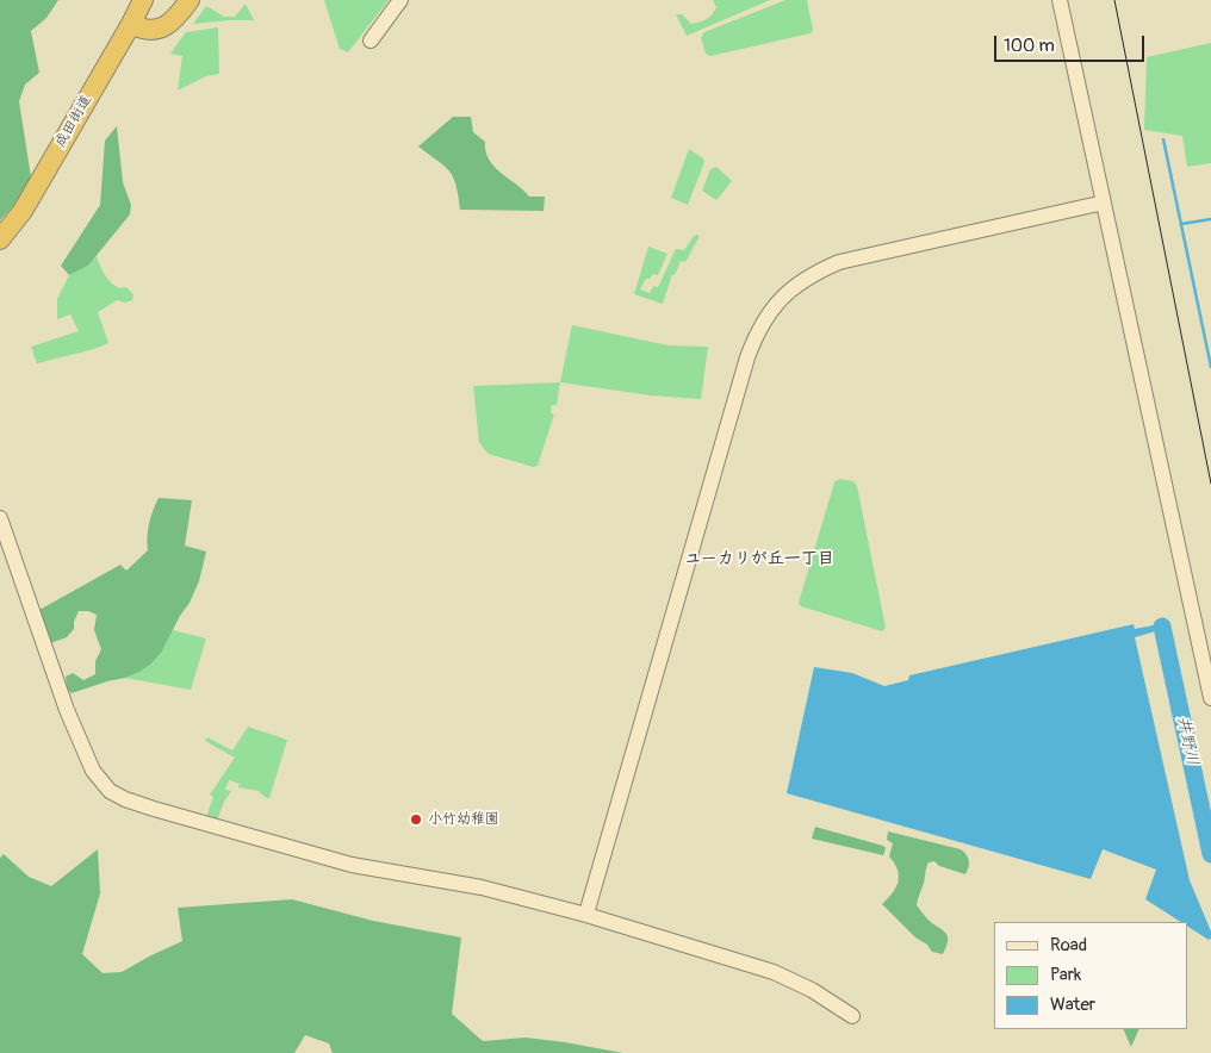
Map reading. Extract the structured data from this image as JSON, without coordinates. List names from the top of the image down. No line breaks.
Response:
{"streets":{"highway":["成田街道"]},"districts":["ユーカリが丘一丁目"],"water":["井野川"],"places":["小竹幼稚園"],"legend":["Road","Park","Water"],"scale_bar":"100 m"}
